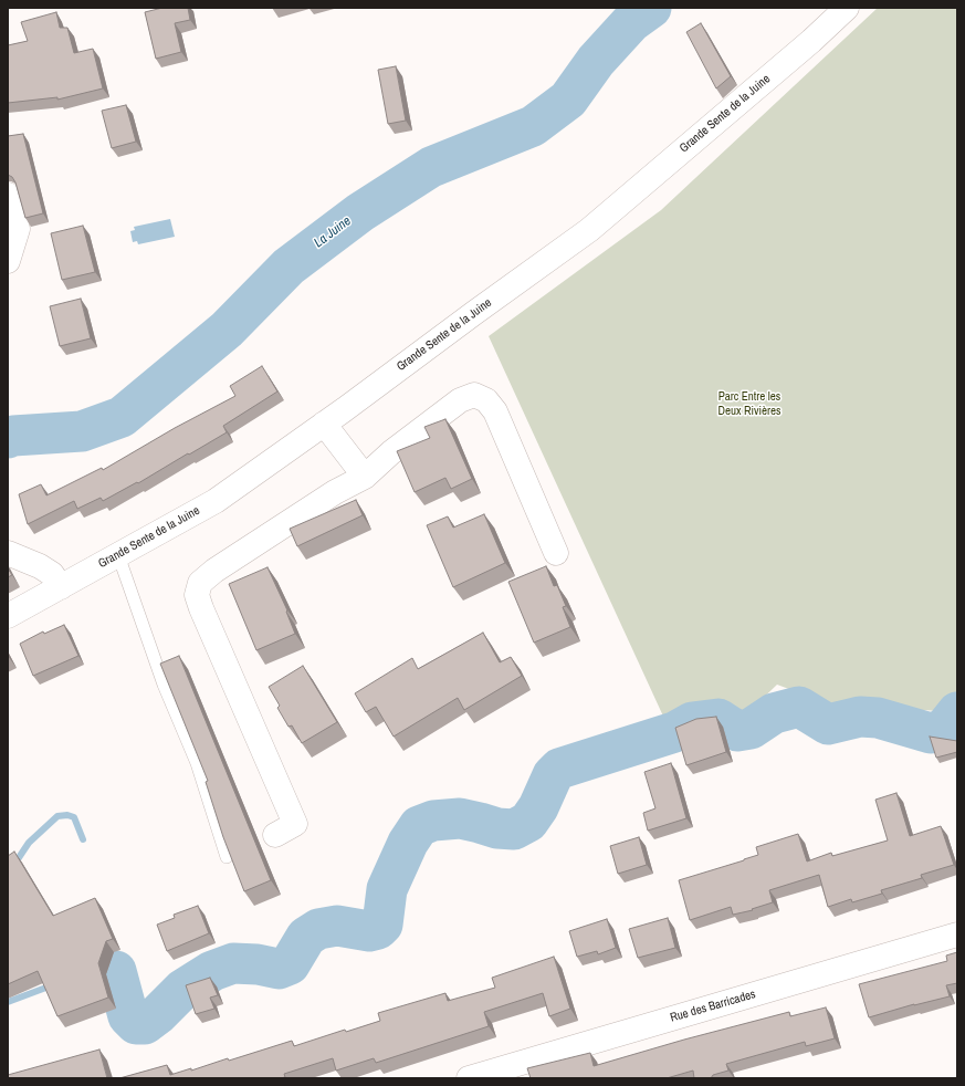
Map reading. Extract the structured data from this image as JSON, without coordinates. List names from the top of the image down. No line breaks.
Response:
{"streets":{"street":["Grande Sente de la Juine","Rue des Barricades"]},"water":["La Juine"],"parks":["Parc Entre les Deux Rivières"]}
